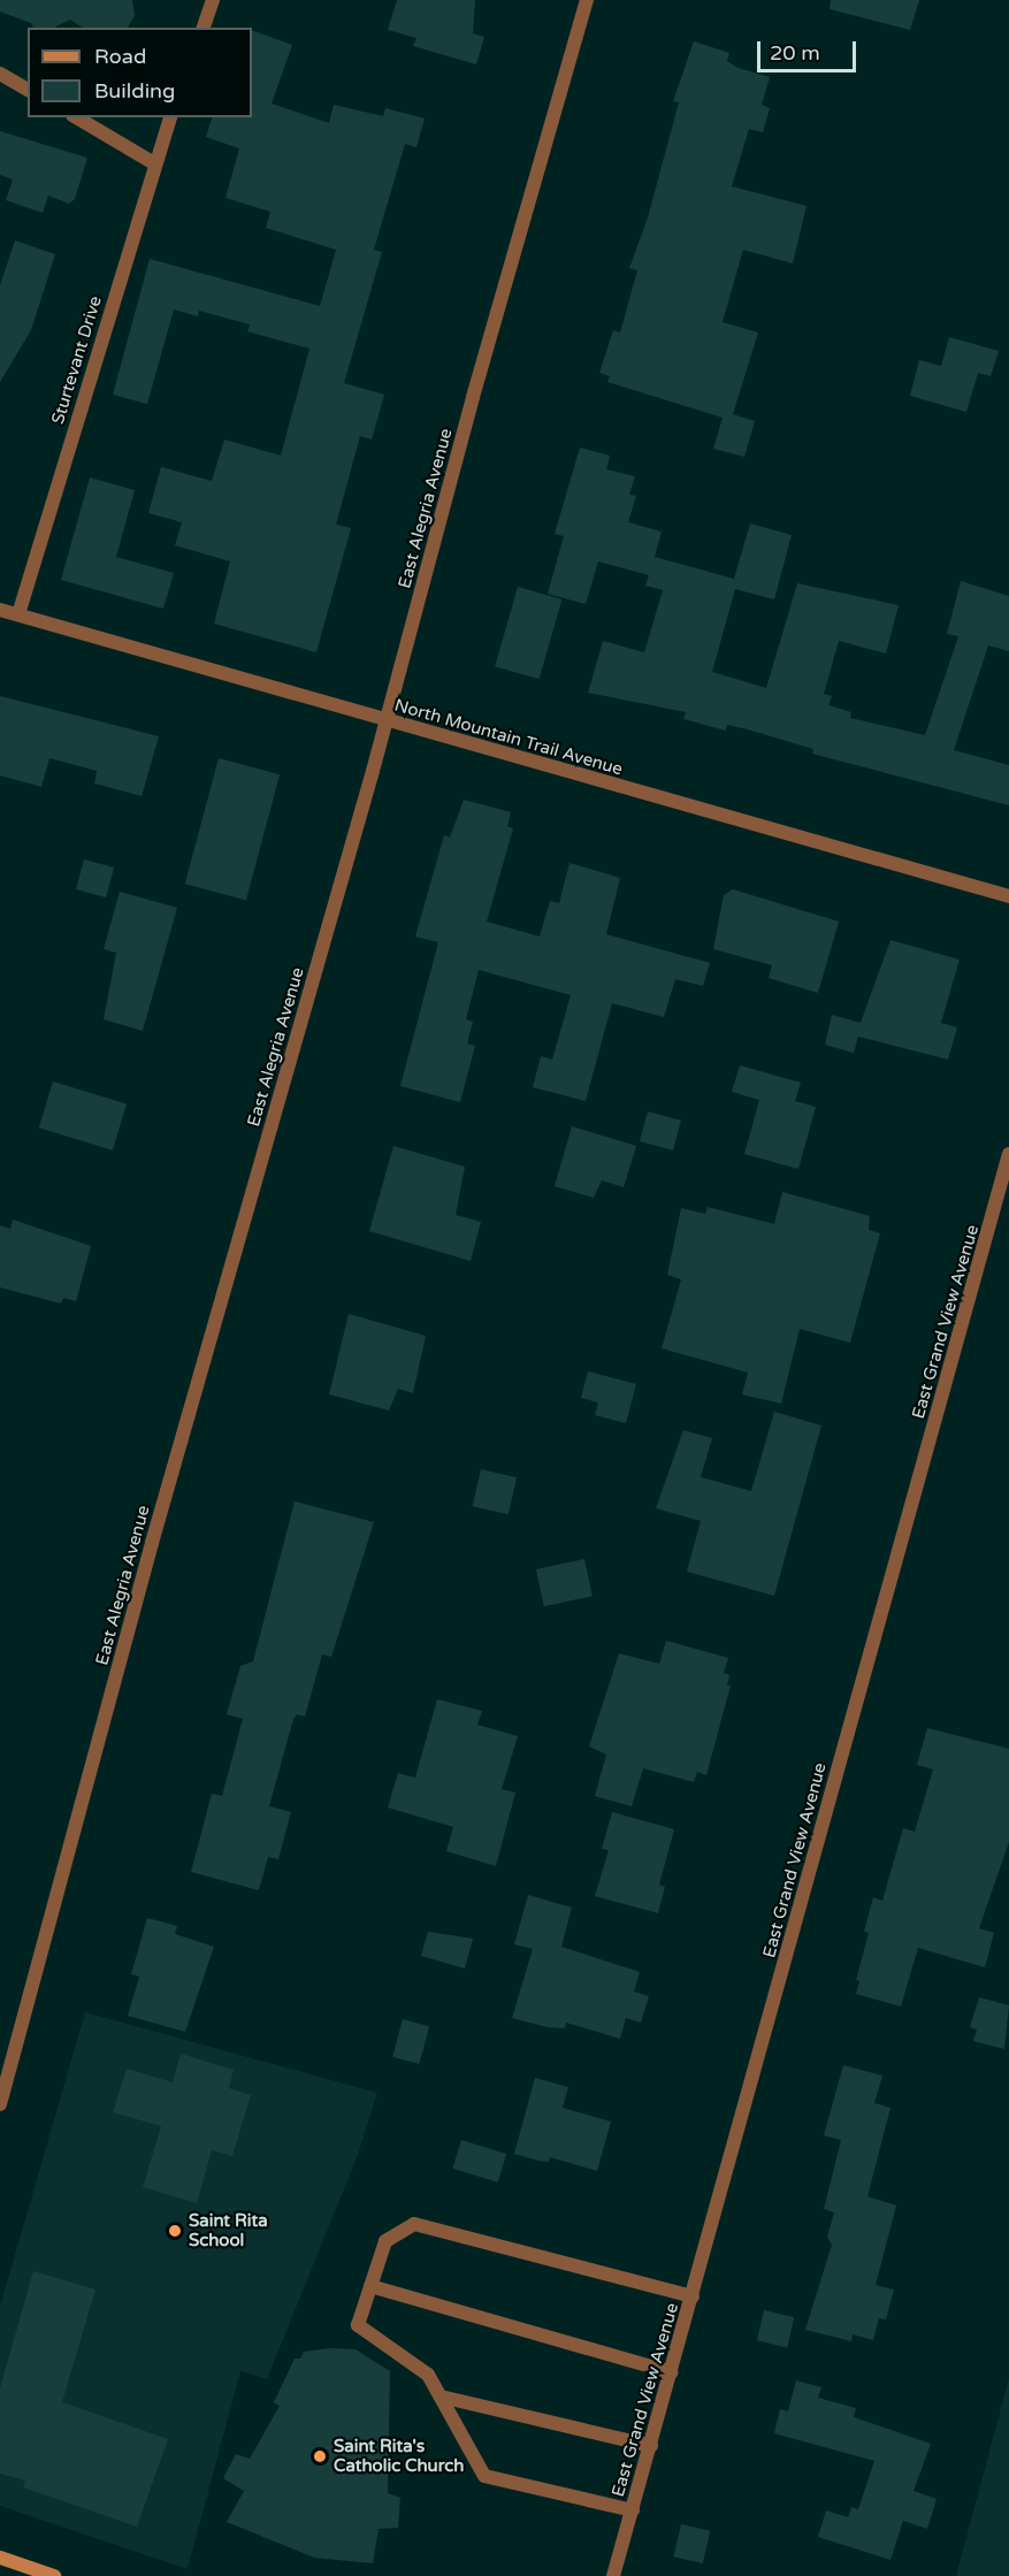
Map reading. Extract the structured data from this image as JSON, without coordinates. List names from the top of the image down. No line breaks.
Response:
{"streets":{"street":["Sturtevant Drive","East Alegria Avenue","North Mountain Trail Avenue","East Grand View Avenue"]},"crossings":[["Sturtevant Drive","North Mountain Trail Avenue"],["East Alegria Avenue","North Mountain Trail Avenue"]],"places":["Saint Rita School","Saint Rita's Catholic Church"],"legend":["Road","Building"],"scale_bar":"20 m"}
